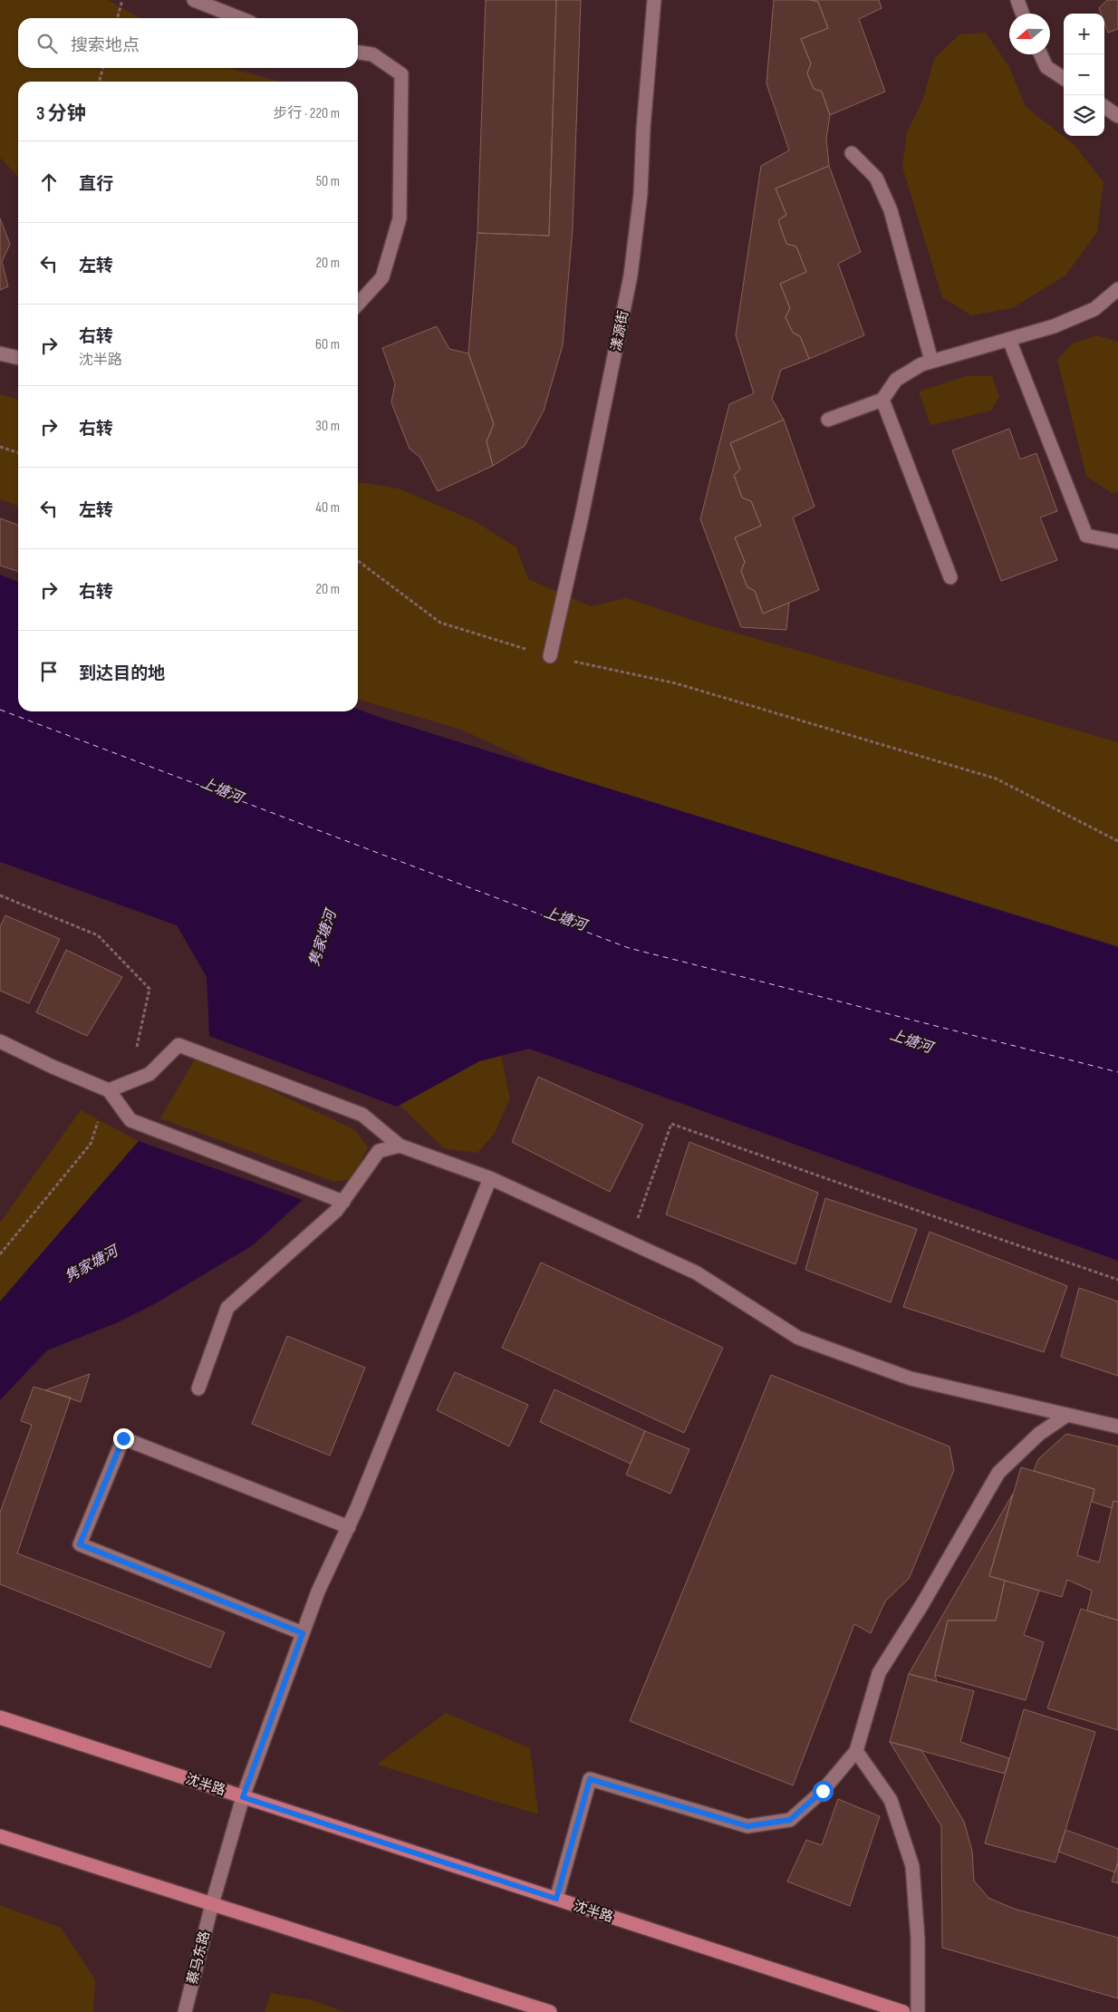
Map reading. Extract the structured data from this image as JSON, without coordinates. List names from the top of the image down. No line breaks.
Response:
{"streets":{"main road":["沈半路"],"street":["漾源街","蔡马东路"]},"crossings":[["沈半路","蔡马东路"]],"water":["上塘河","隽家塘河"],"north":"left","page":{"map_buttons":["+","−"],"search":"搜索地点","heading":["3 分钟","步行 · 220 m"],"list":[["直行","50 m"],["左转","20 m"],["右转","沈半路","60 m"],["右转","30 m"],["左转","40 m"],["右转","20 m"],"到达目的地"]}}
